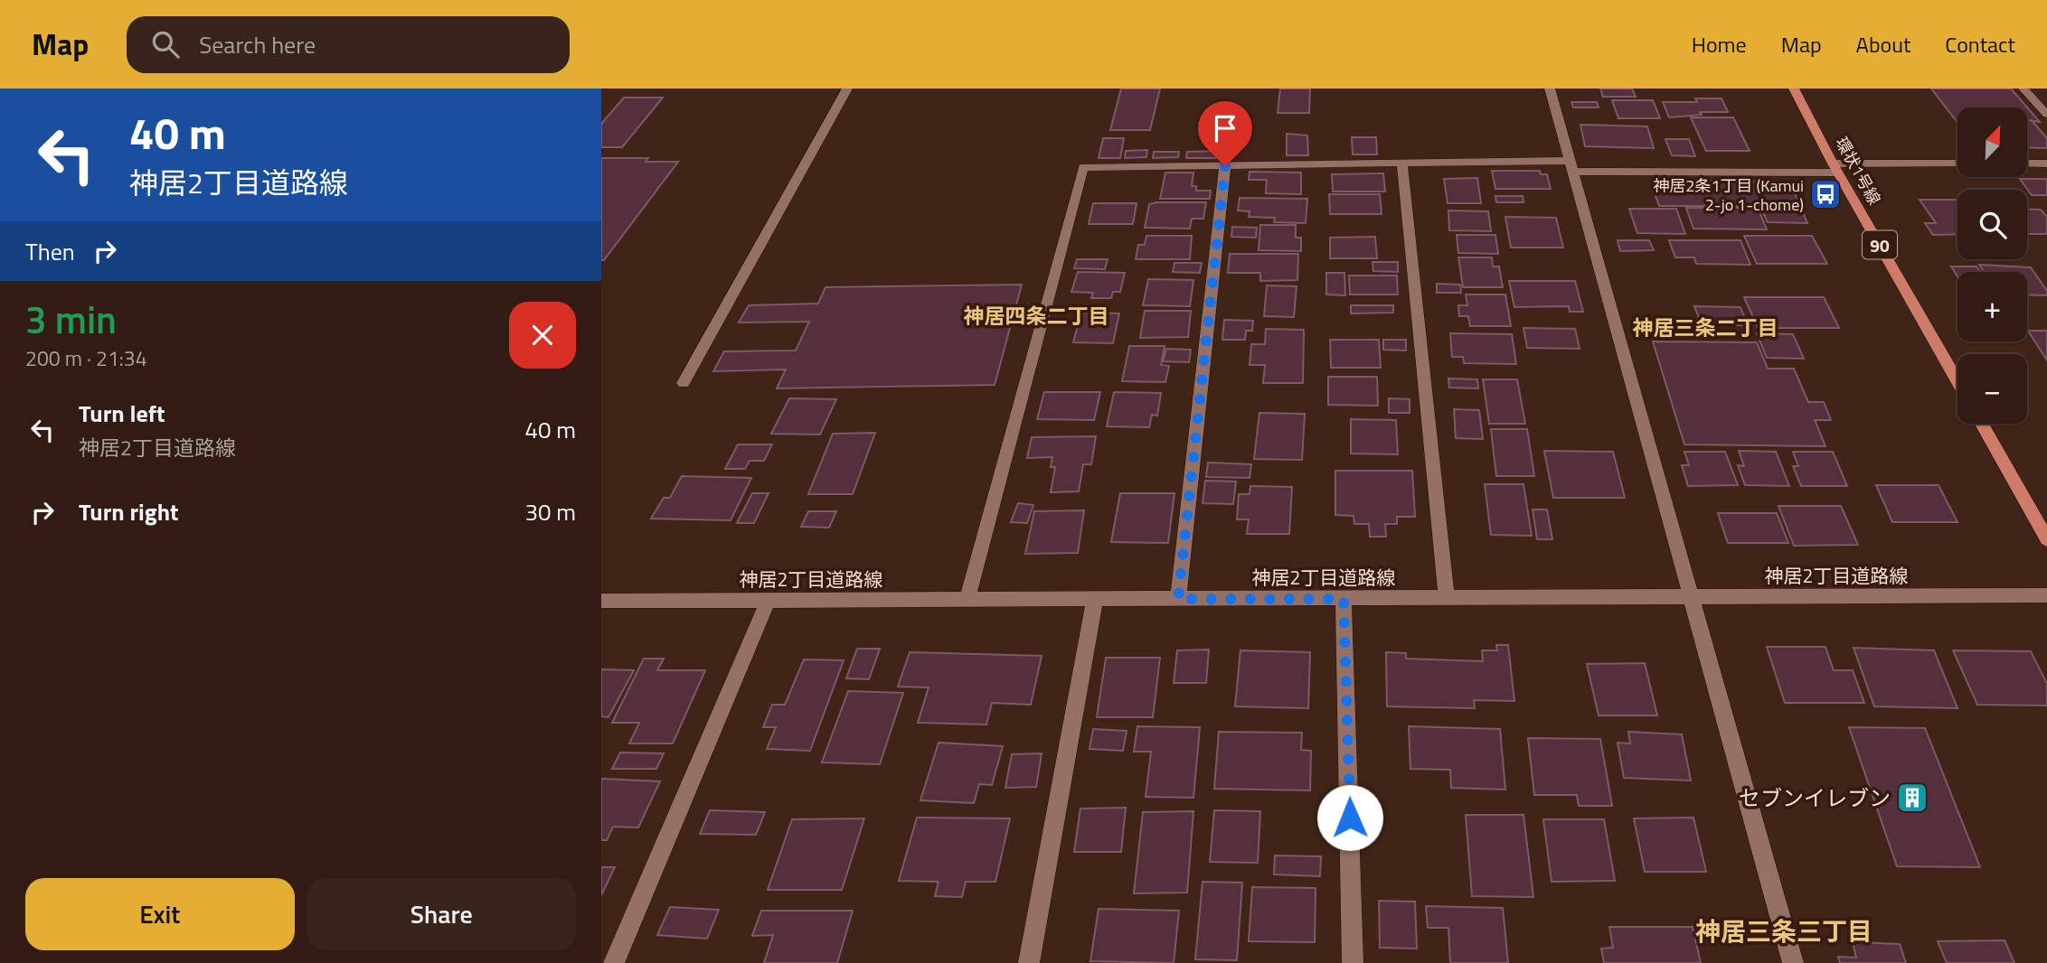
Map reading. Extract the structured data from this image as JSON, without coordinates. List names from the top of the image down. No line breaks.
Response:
{"streets":{"main road":["環状1号線","90"],"street":["神居2丁目道路線"]},"districts":["神居四条二丁目","神居三条二丁目","神居三条三丁目"],"places":{"bus stop":["神居2条1丁目 (Kamui 2-jo 1-chome)"],"building":["セブンイレブン"]},"north":"top right","page":{"header":"Map","search":"Search here","nav":["Home","Map","About","Contact"],"turn":["40 m","神居2丁目道路線"],"map_buttons":["+","−"],"then":"Then","heading":["3 min","200 m · 21:34"],"list":[{"name":"Turn left","note":"神居2丁目道路線","value":"40 m"},{"name":"Turn right","value":"30 m"}],"buttons":["Exit","Share"]}}
